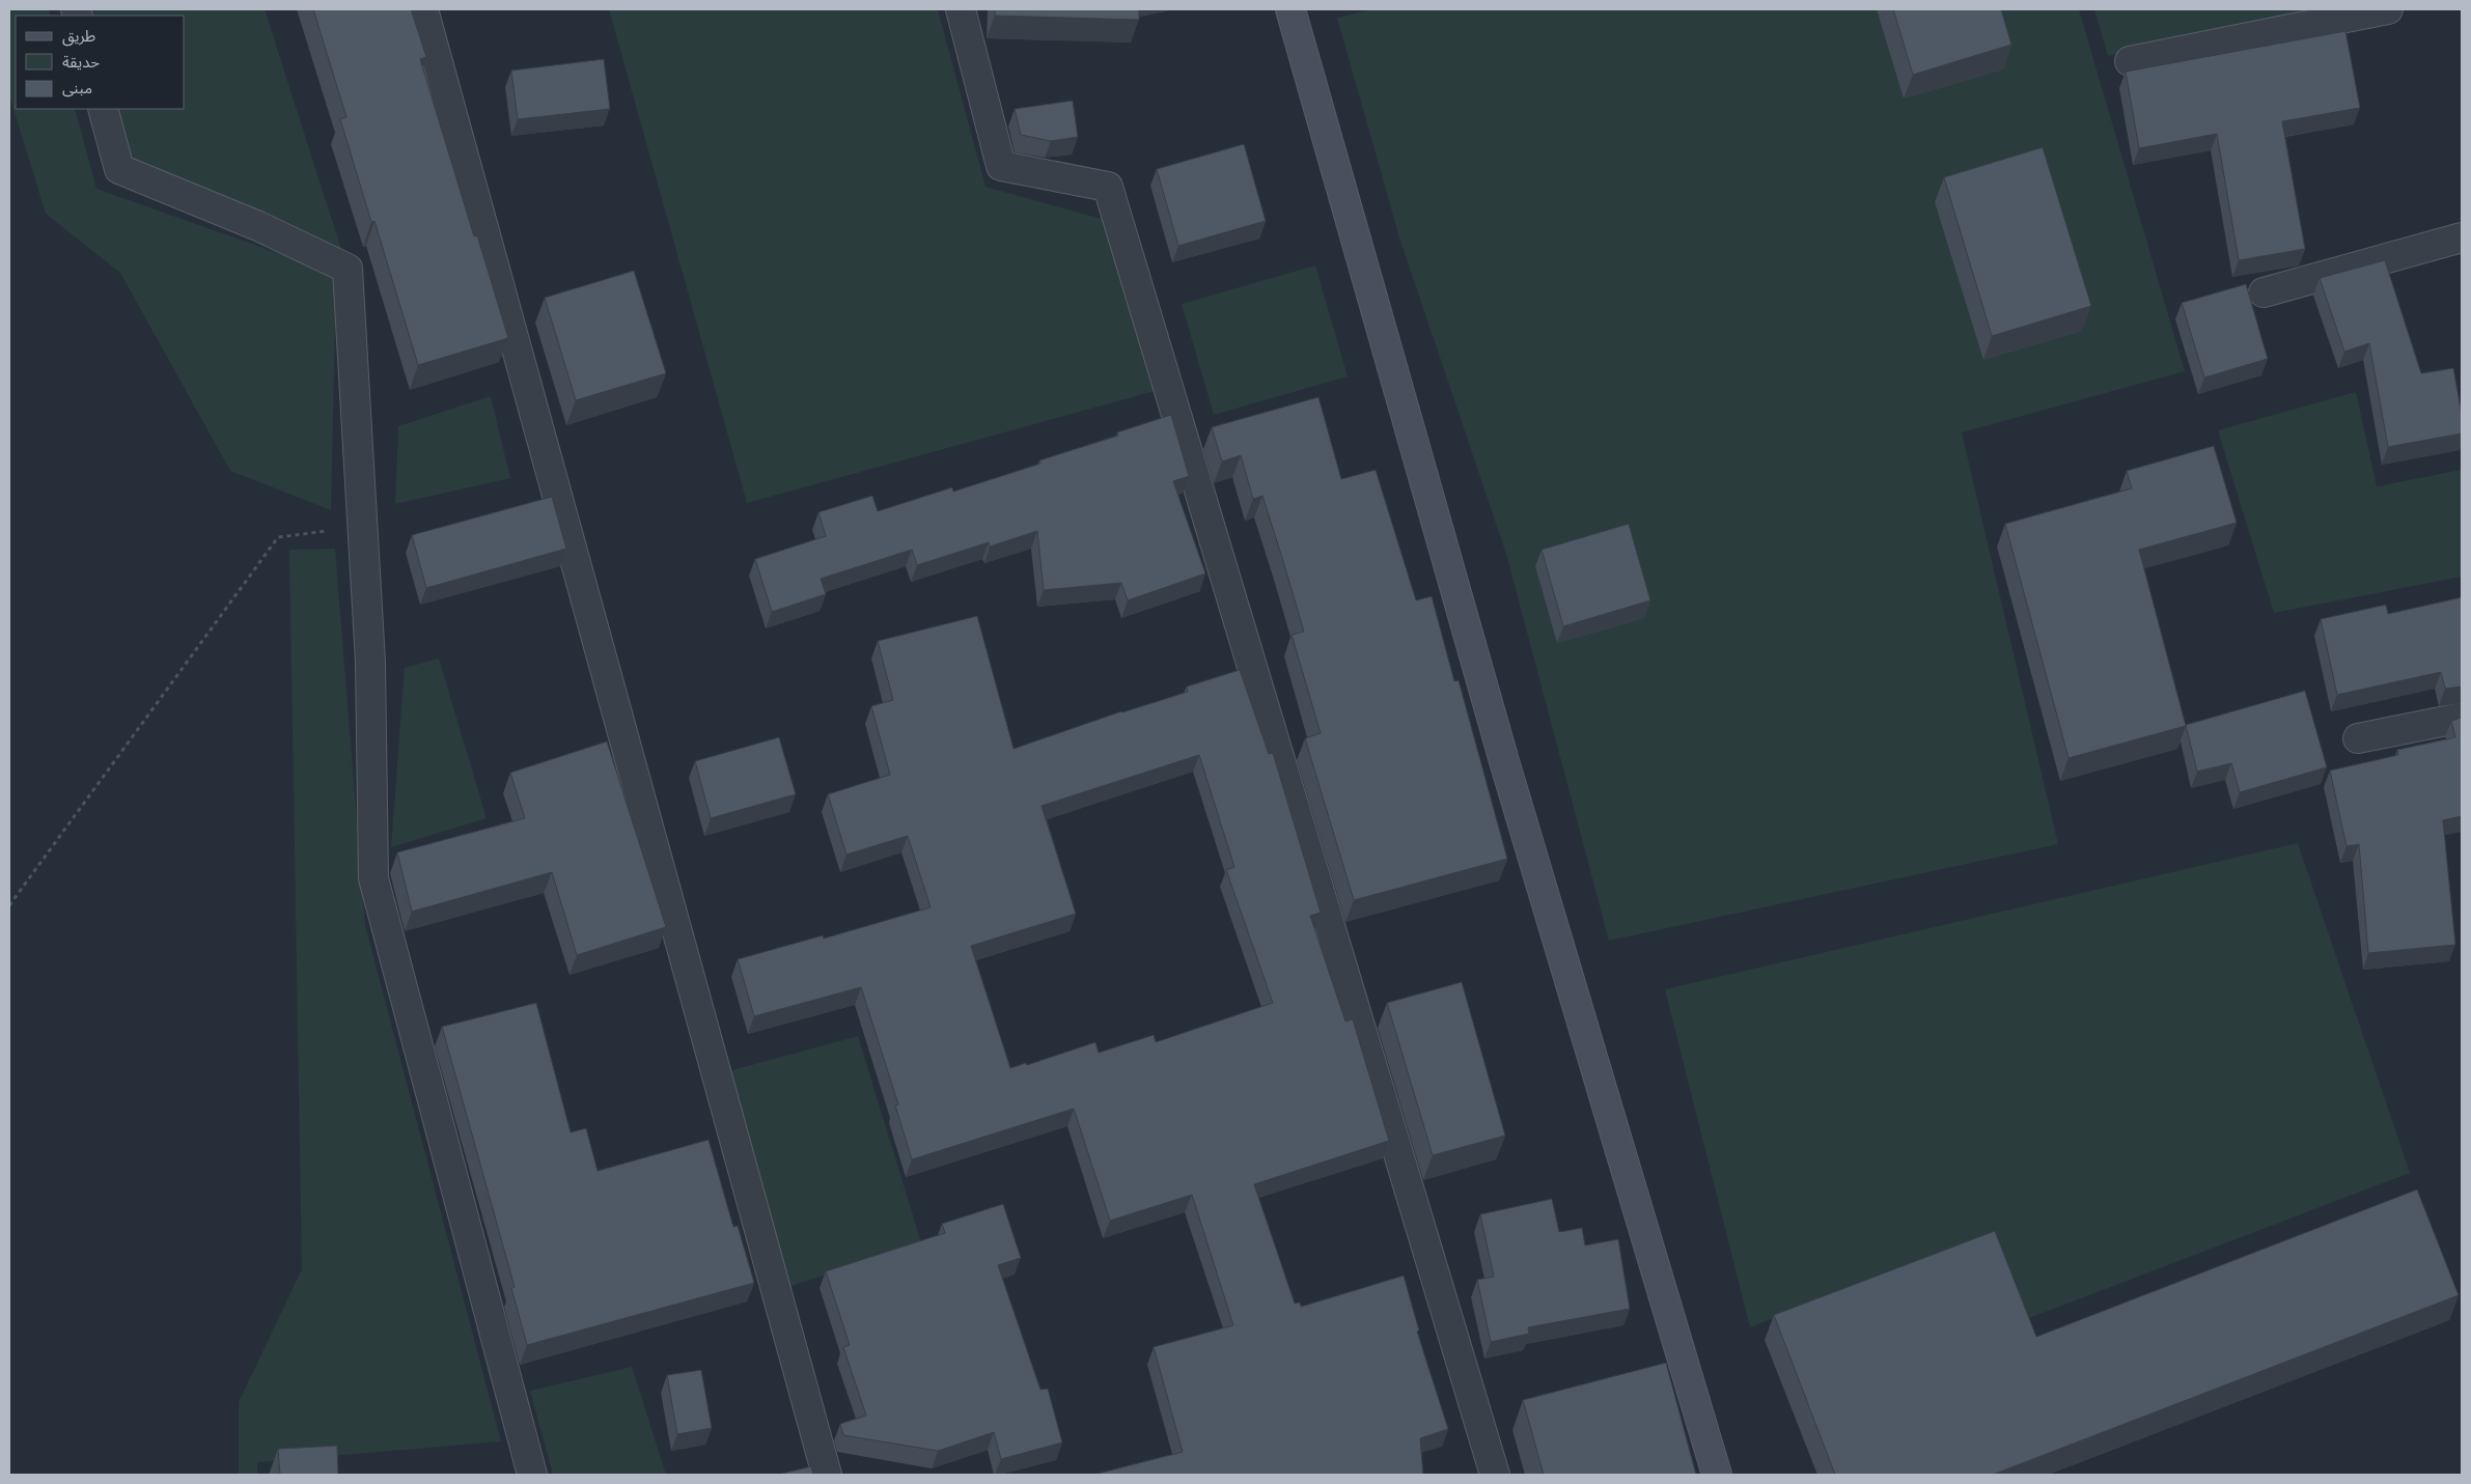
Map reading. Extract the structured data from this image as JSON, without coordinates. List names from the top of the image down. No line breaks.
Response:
{"legend":["طريق","حديقة","مبنى"]}
